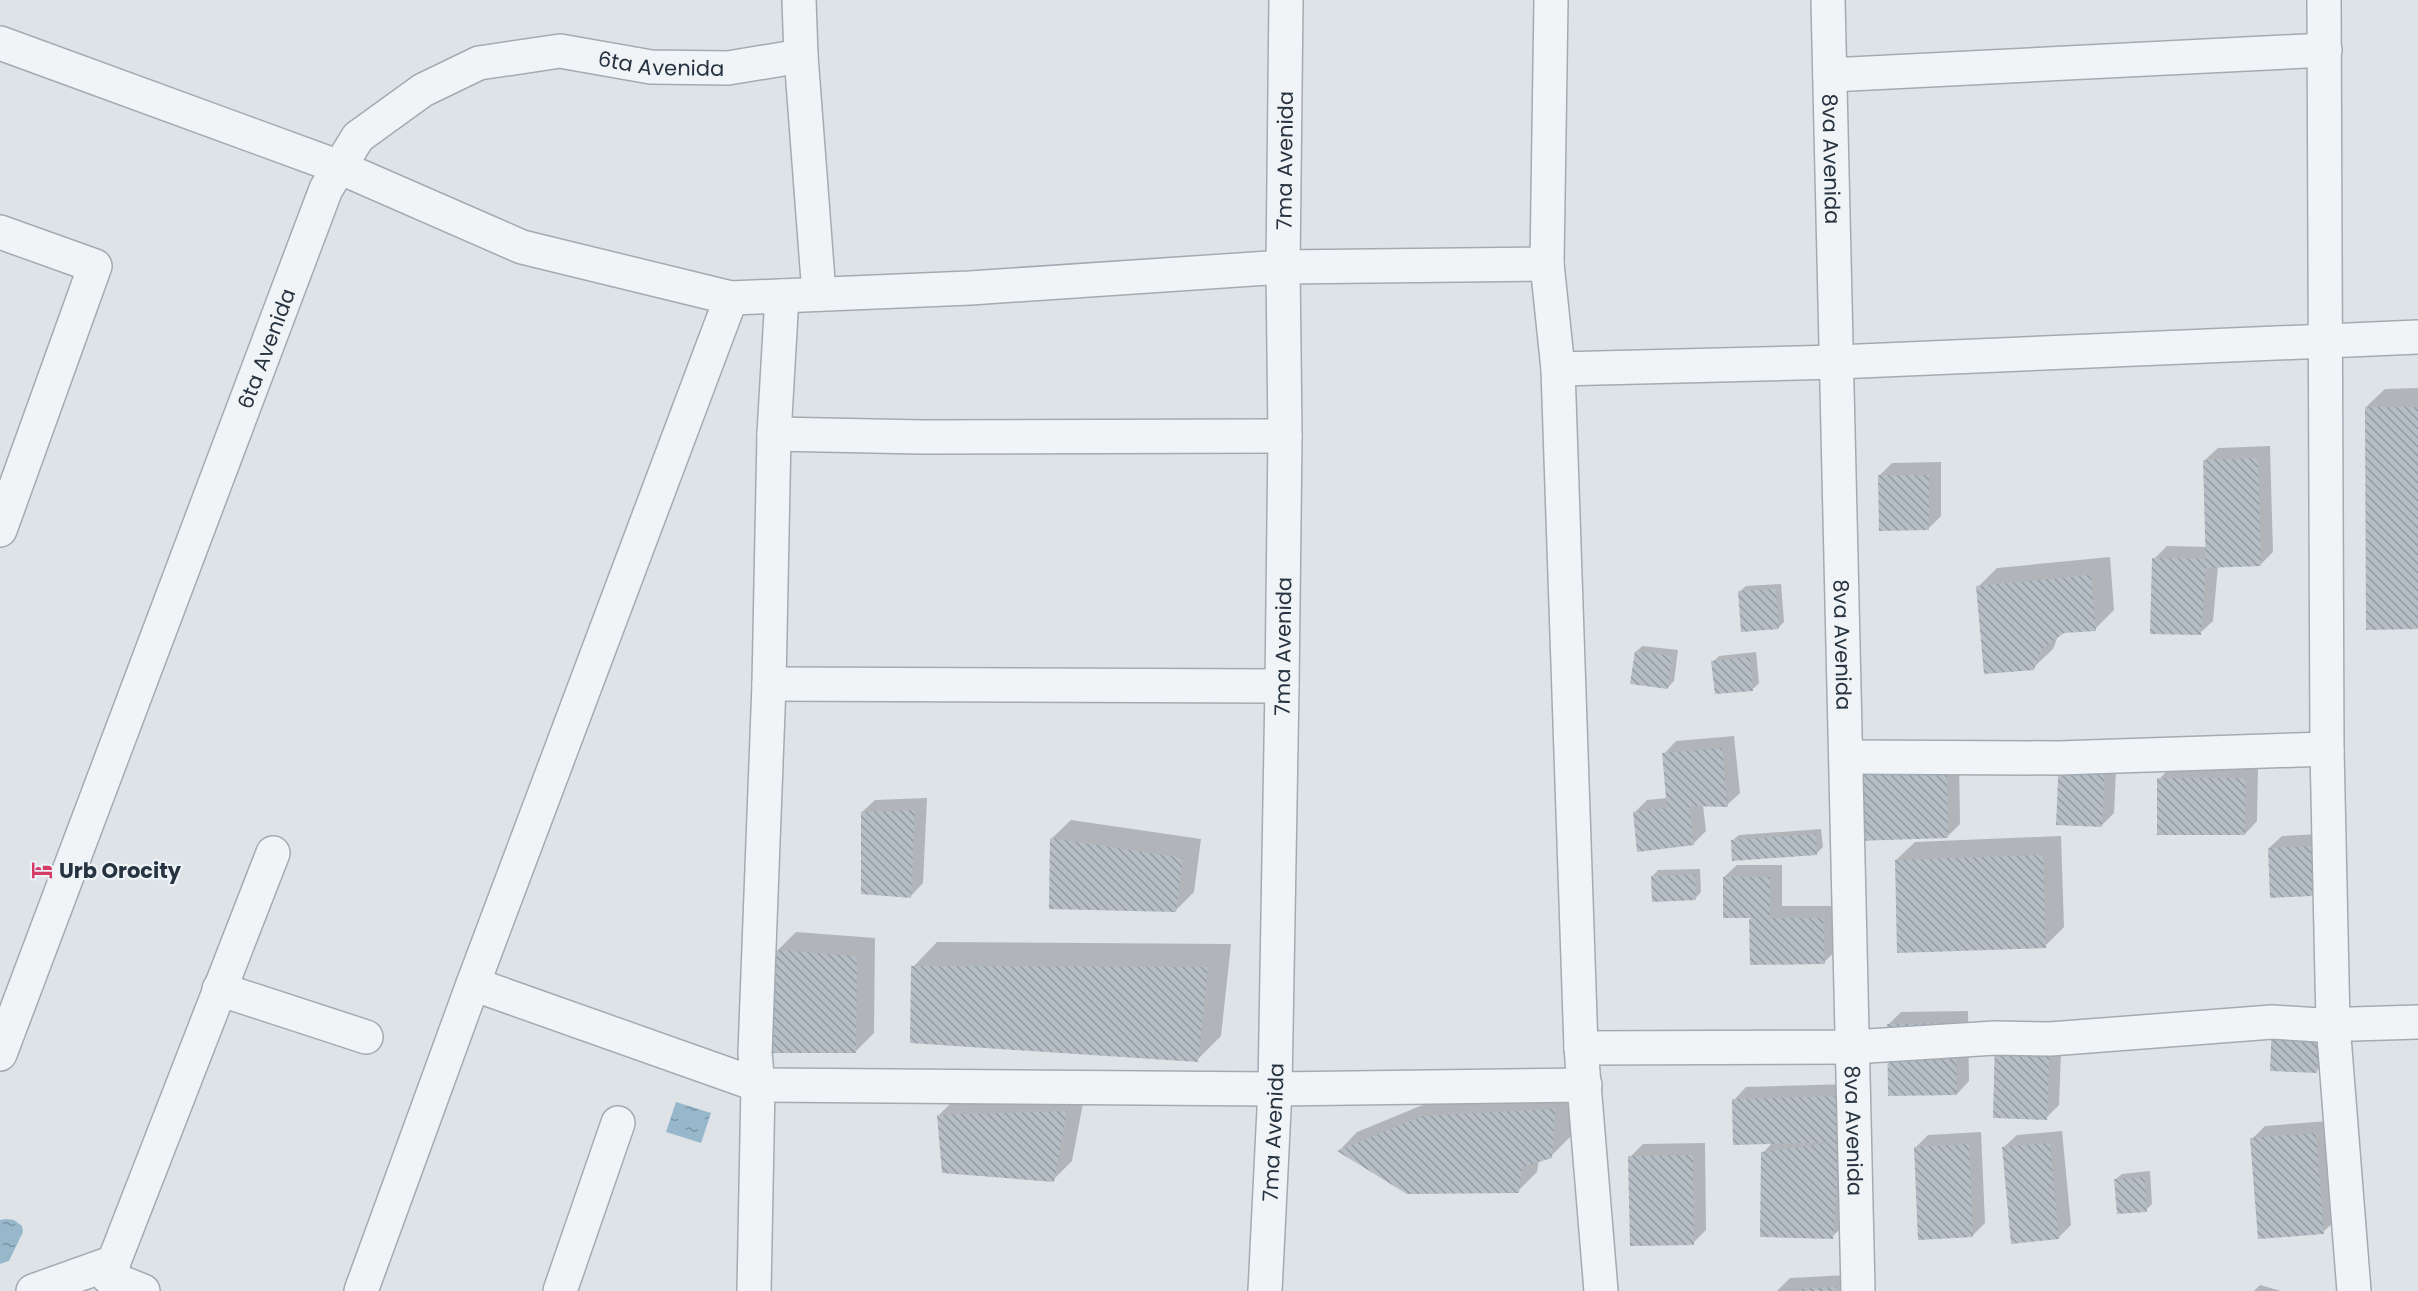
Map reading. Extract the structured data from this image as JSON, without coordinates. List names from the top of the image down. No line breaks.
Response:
{"streets":{"street":["6ta Avenida","7ma Avenida","8va Avenida"]},"places":{"hotel":["Urb Orocity"]}}
